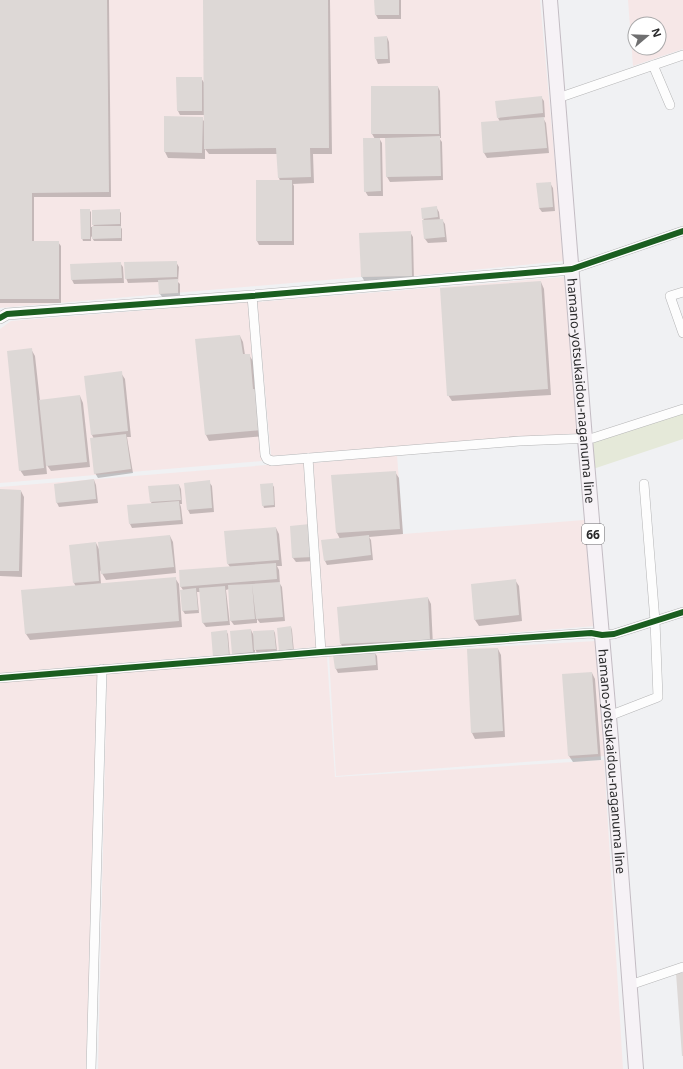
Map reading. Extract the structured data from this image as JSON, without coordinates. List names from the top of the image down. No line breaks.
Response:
{"streets":{"main road":["hamano-yotsukaidou-naganuma line","66"]},"north":"right"}
